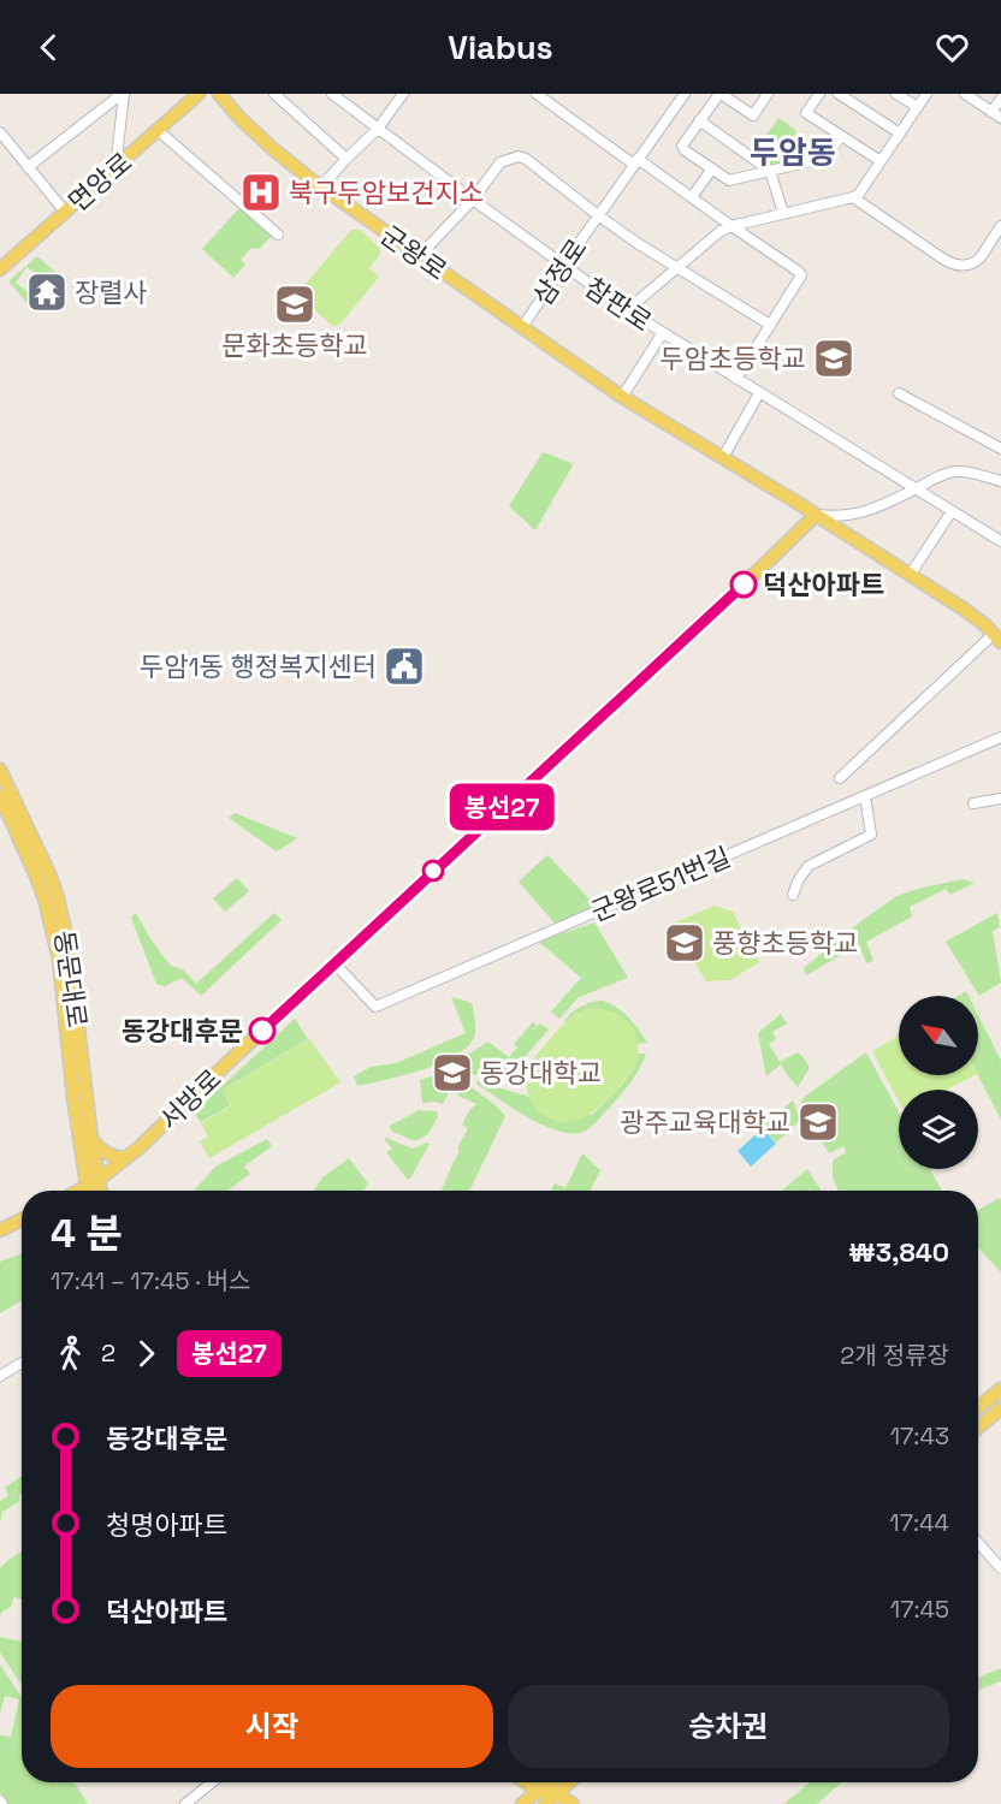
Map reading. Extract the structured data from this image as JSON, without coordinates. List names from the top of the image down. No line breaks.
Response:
{"streets":{"main road":["면앙로","군왕로","동문대로","서방로"],"street":["삼정로","참판로","군왕로51번길"]},"crossings":[["군왕로","삼정로"],["군왕로","서방로"],["삼정로","참판로"],["군왕로51번길","서방로"],["동문대로","서방로"]],"districts":["두암동"],"places":{"hospital":["북구두암보건지소"],"temple":["장렬사"],"school or university":["문화초등학교","두암초등학교","풍향초등학교","동강대학교","광주교육대학교"],"other":["덕산아파트","동강대후문"],"public building":["두암1동 행정복지센터"]},"lines":["bus line 봉선27"],"north":"top left","page":{"header":"Viabus","on_map":"봉선27","heading":["4 분","17:41 – 17:45 · 버스","₩3,840"],"legs":["2","봉선27","2개 정류장"],"list":[{"name":"동강대후문","value":"17:43"},{"name":"청명아파트","value":"17:44"},{"name":"덕산아파트","value":"17:45"}],"buttons":["시작","승차권"]}}
